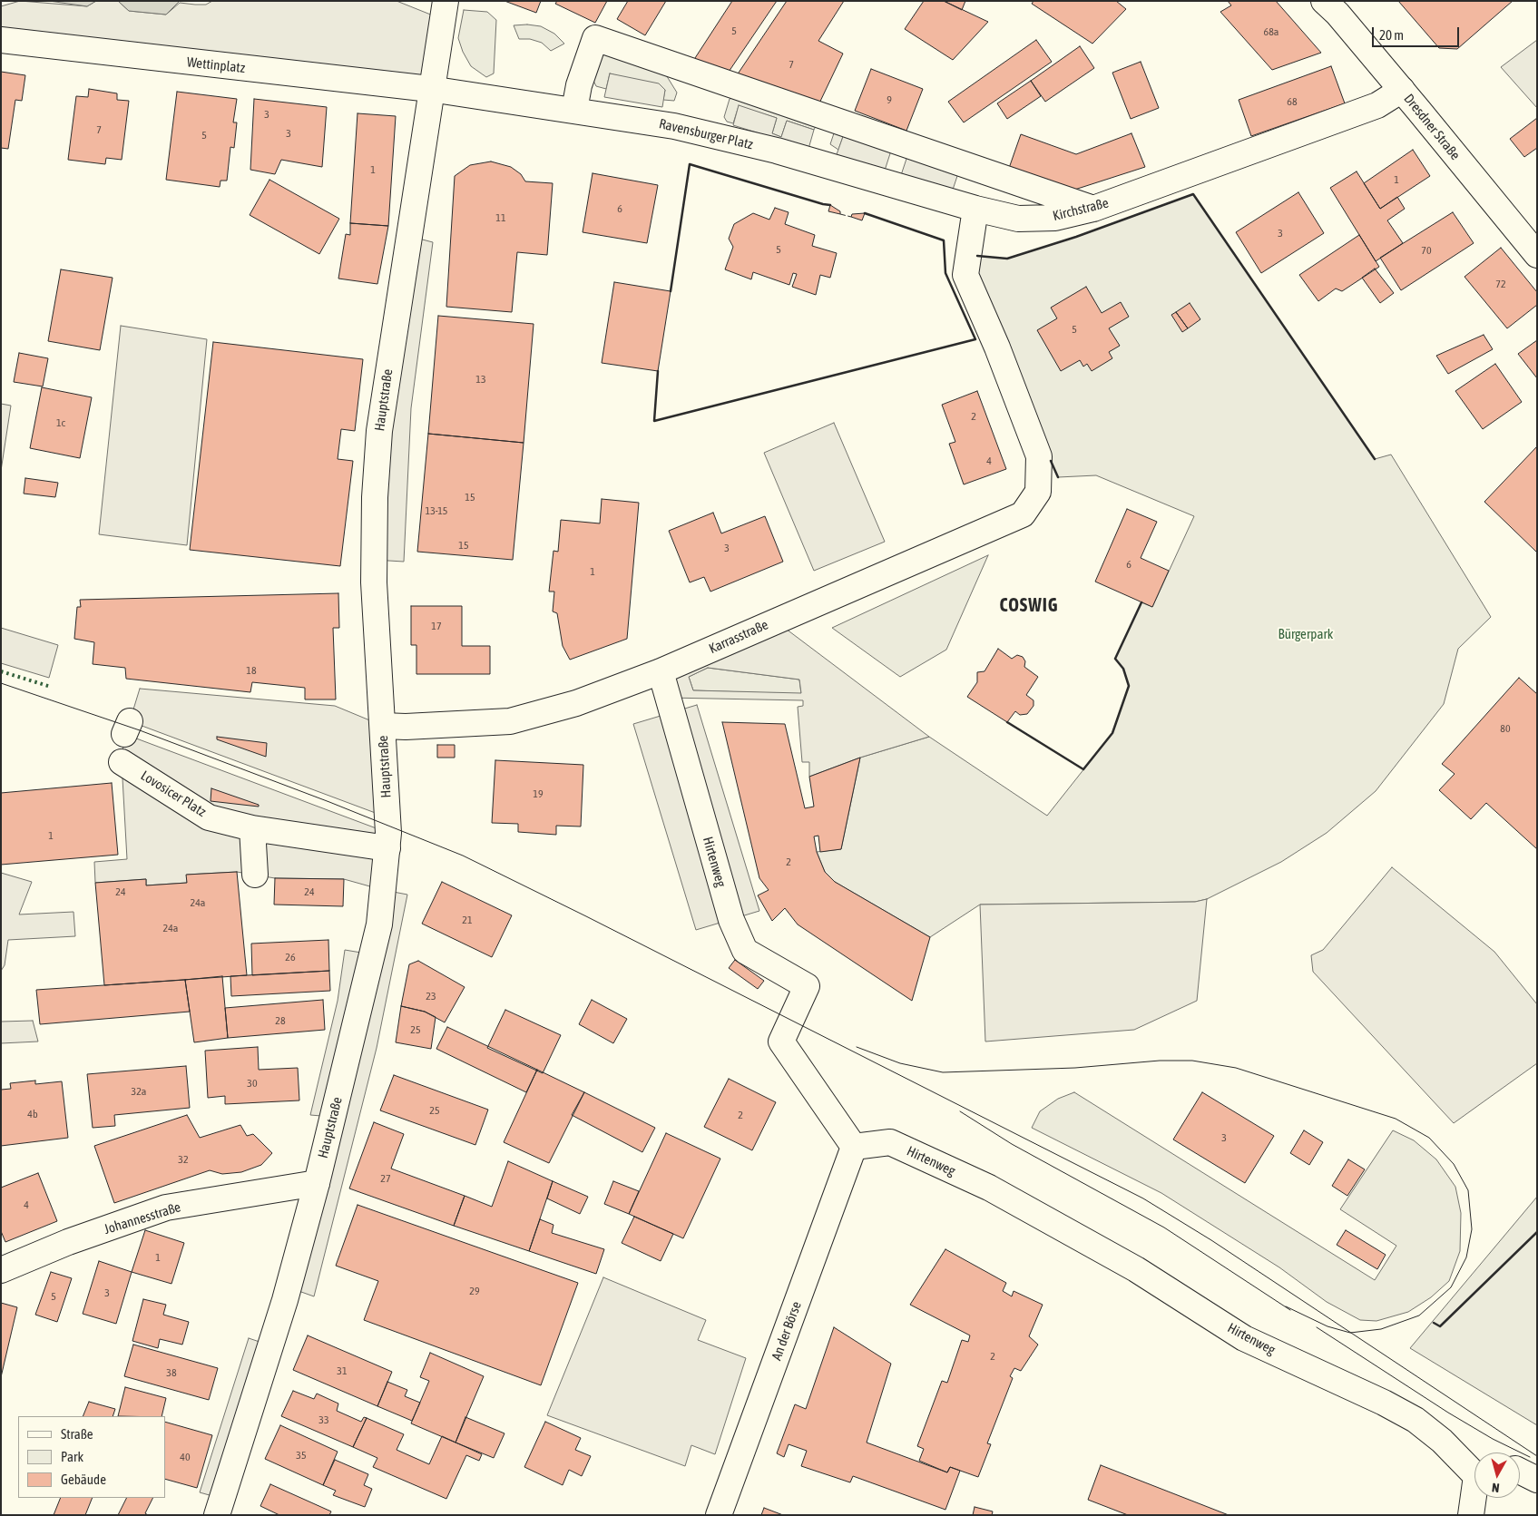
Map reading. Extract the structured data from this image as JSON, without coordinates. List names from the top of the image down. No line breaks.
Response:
{"streets":{"street":["Wettinplatz","Dresdner Straße","Ravensburger Platz","Kirchstraße","Hauptstraße","Karrasstraße","Lovosicer Platz","Hirtenweg","Johannesstraße","An der Börse"]},"crossings":[["Wettinplatz","Ravensburger Platz"],["Wettinplatz","Hauptstraße"],["Dresdner Straße","Kirchstraße"],["Ravensburger Platz","Kirchstraße"],["Ravensburger Platz","Hauptstraße"],["Ravensburger Platz","Karrasstraße"],["Kirchstraße","Karrasstraße"],["Hauptstraße","Karrasstraße"],["Hauptstraße","Lovosicer Platz"],["Hauptstraße","Johannesstraße"],["Karrasstraße","Hirtenweg"],["Hirtenweg","An der Börse"]],"districts":["COSWIG"],"parks":["Bürgerpark"],"house_numbers":["5","68a","7","9","68","3","7","3","5","1","1","6","11","3","5","70","72","5","13","2","1c","4","15","13-15","15","3","6","1","17","18","80","19","1","2","24","24","24a","21","24a","26","23","28","25","30","32a","25","4b","2","3","32","27","4","1","29","3","5","2","31","38","33","35","40"],"legend":["Straße","Park","Gebäude"],"scale_bar":"20 m","north":"bottom"}
